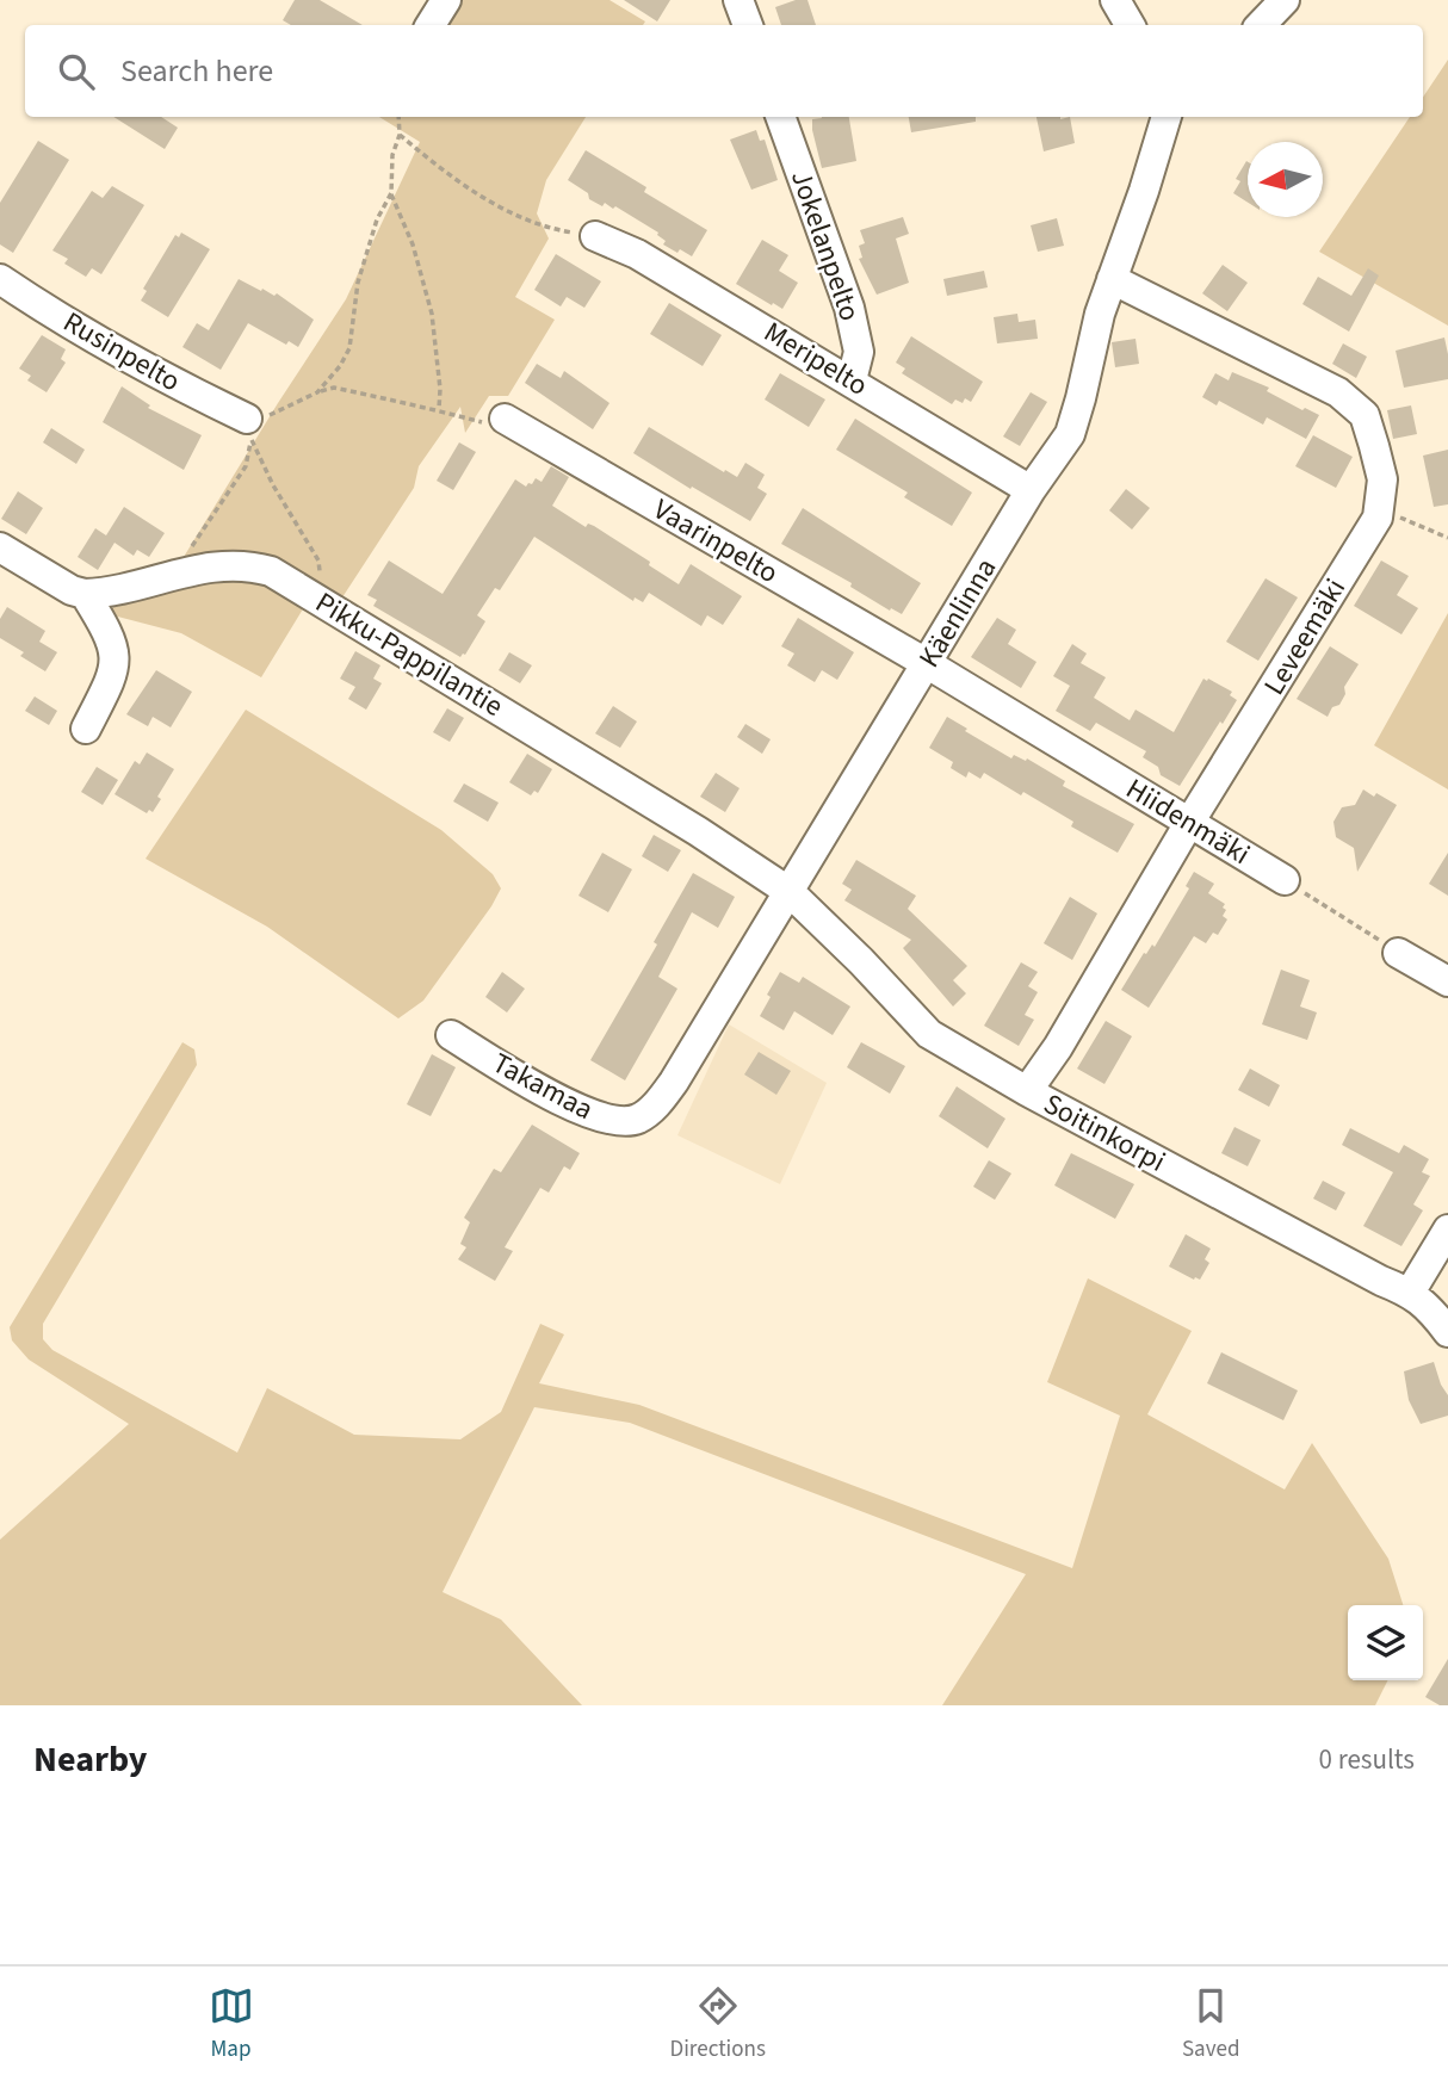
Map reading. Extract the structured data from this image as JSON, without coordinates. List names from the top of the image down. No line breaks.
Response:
{"streets":{"street":["Jokelanpelto","Rusinpelto","Meripelto","Vaarinpelto","Käenlinna","Leveemäki","Pikku-Pappilantie","Hiidenmäki","Takamaa","Soitinkorpi"]},"crossings":[["Jokelanpelto","Meripelto"],["Meripelto","Käenlinna"],["Vaarinpelto","Käenlinna"],["Vaarinpelto","Hiidenmäki"],["Käenlinna","Leveemäki"],["Käenlinna","Pikku-Pappilantie"],["Käenlinna","Hiidenmäki"],["Käenlinna","Takamaa"],["Käenlinna","Soitinkorpi"],["Leveemäki","Hiidenmäki"],["Leveemäki","Soitinkorpi"],["Pikku-Pappilantie","Soitinkorpi"]],"north":"left","page":{"search":"Search here","heading":["Nearby","0 results"],"nav":["Map","Directions","Saved"]}}
